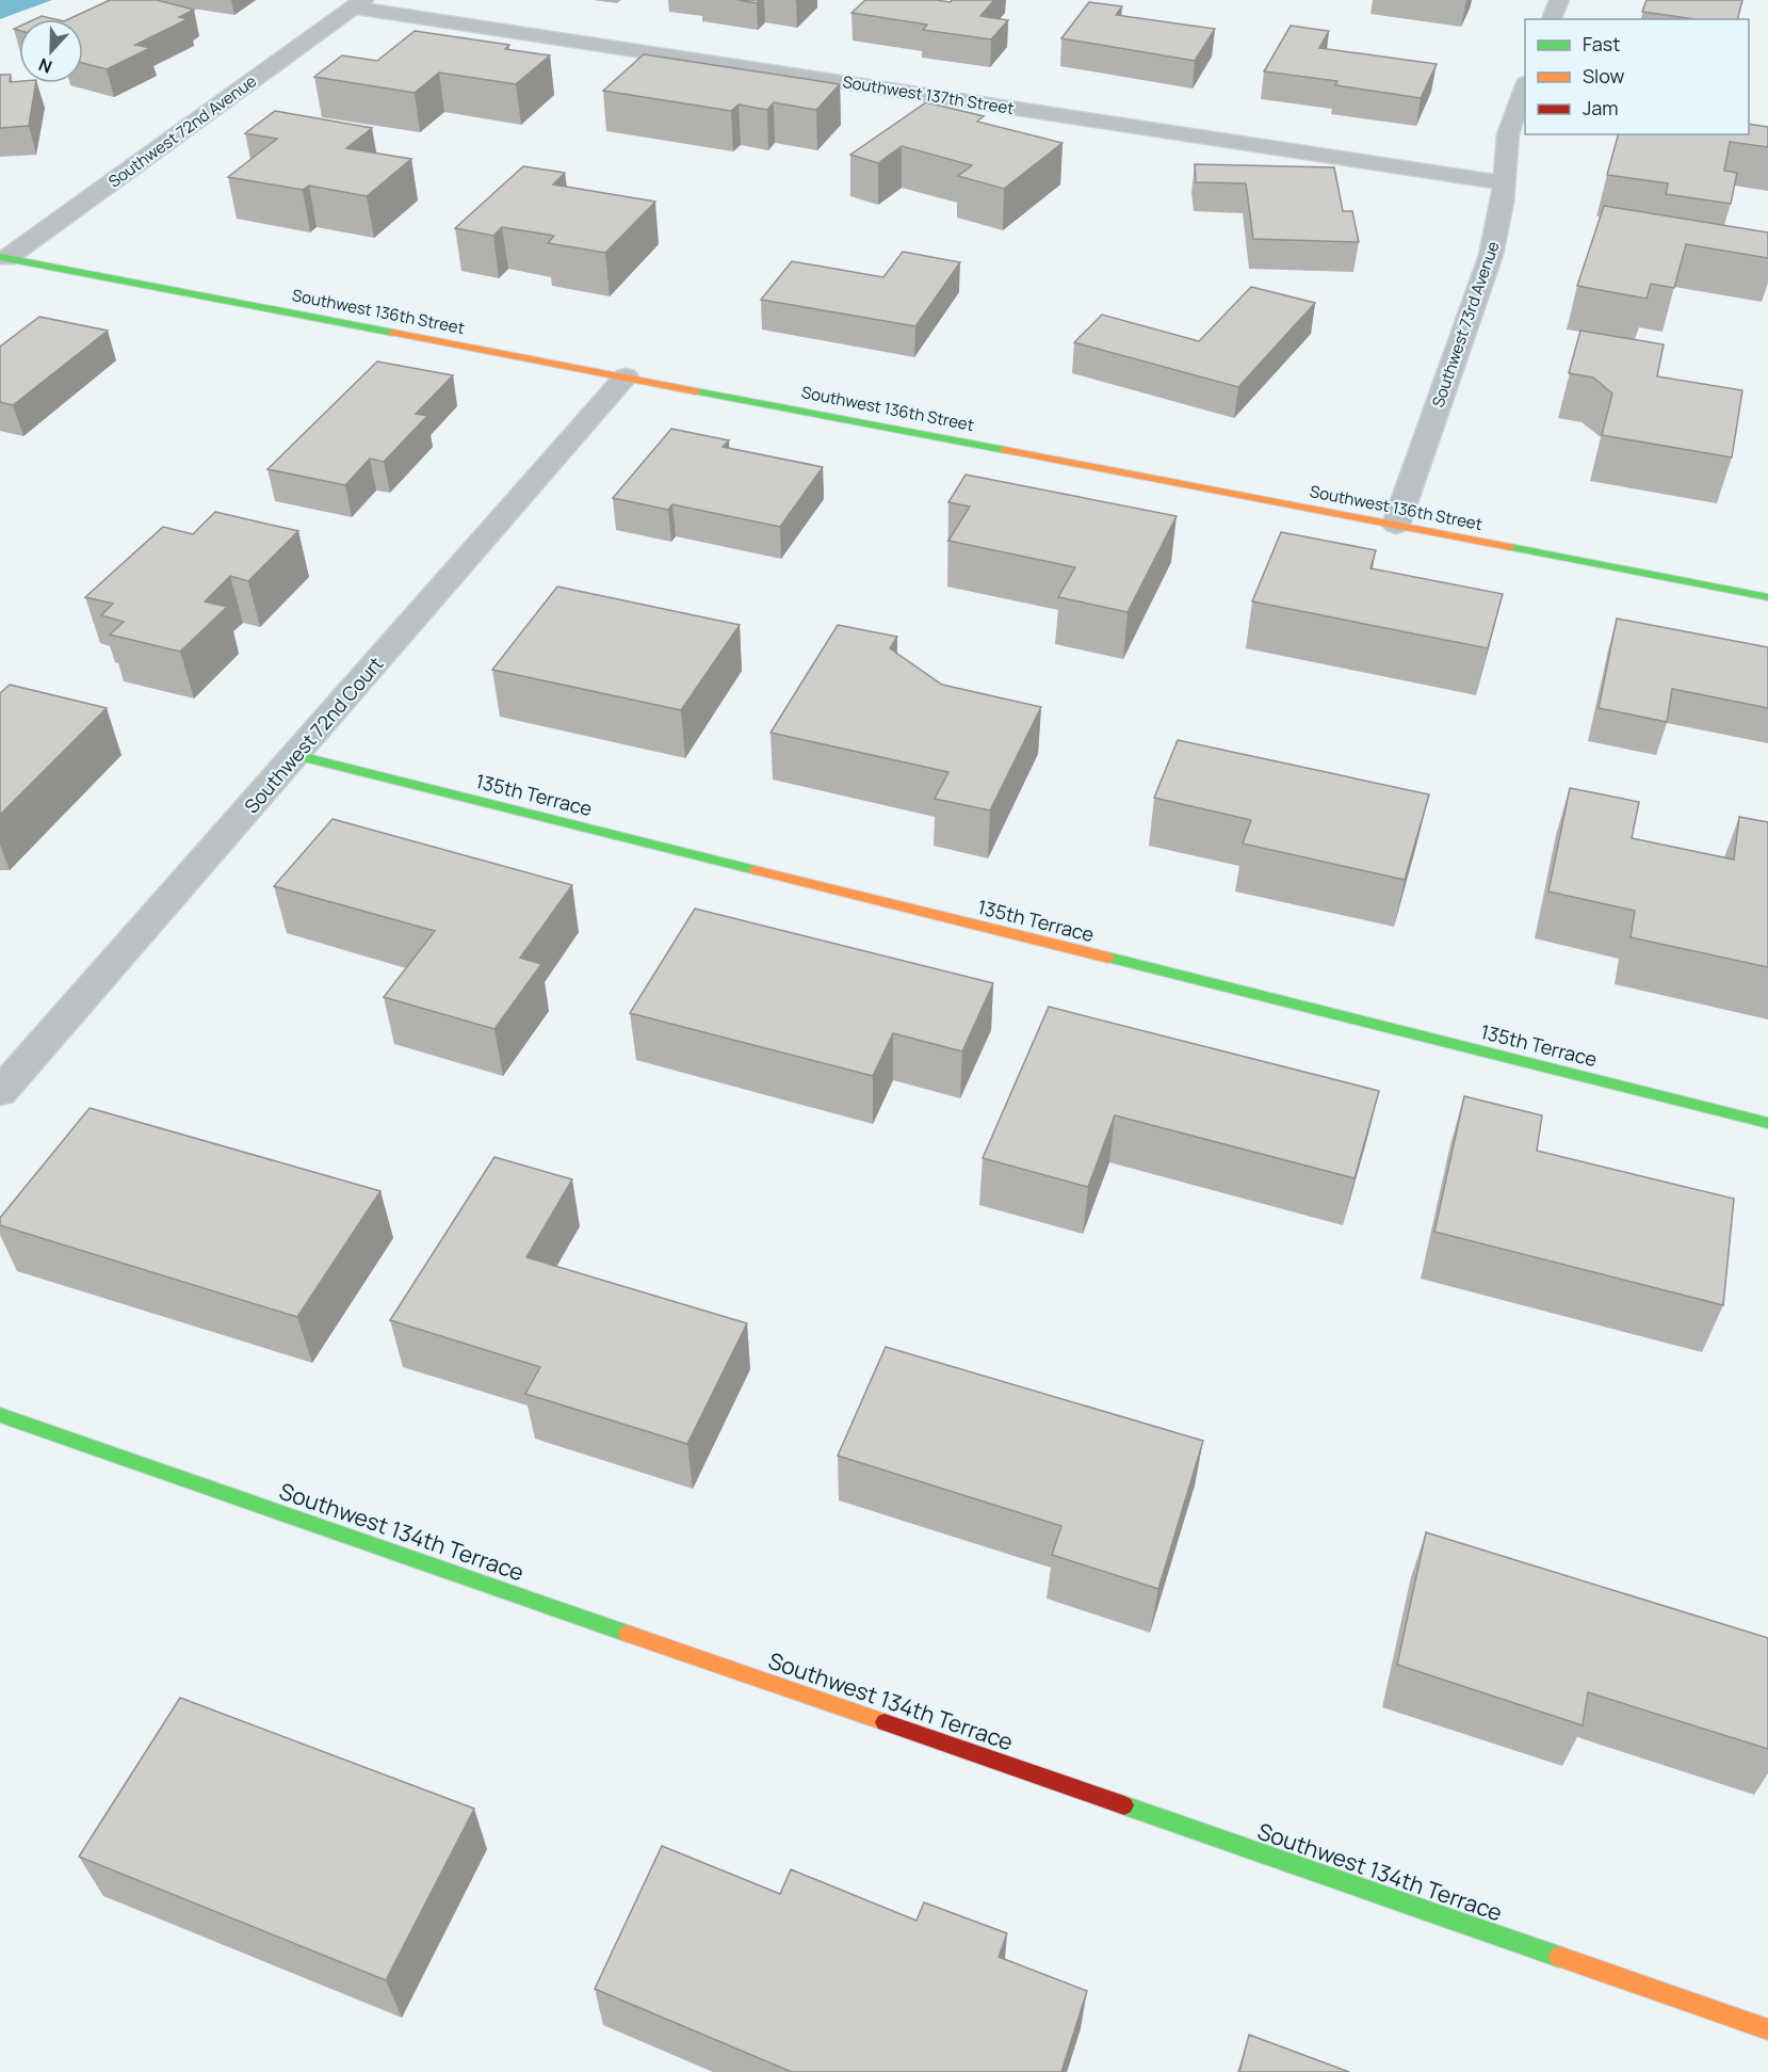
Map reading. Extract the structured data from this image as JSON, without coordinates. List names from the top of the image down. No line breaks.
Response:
{"streets":{"street":["Southwest 137th Street","Southwest 72nd Avenue","Southwest 136th Street","Southwest 73rd Avenue","Southwest 72nd Court","135th Terrace","Southwest 134th Terrace"]},"crossings":[["Southwest 137th Street","Southwest 72nd Avenue"],["Southwest 137th Street","Southwest 73rd Avenue"],["Southwest 72nd Avenue","Southwest 136th Street"],["Southwest 136th Street","Southwest 73rd Avenue"],["Southwest 136th Street","Southwest 72nd Court"],["Southwest 72nd Court","135th Terrace"]],"legend":["Fast","Slow","Jam"],"north":"bottom"}
